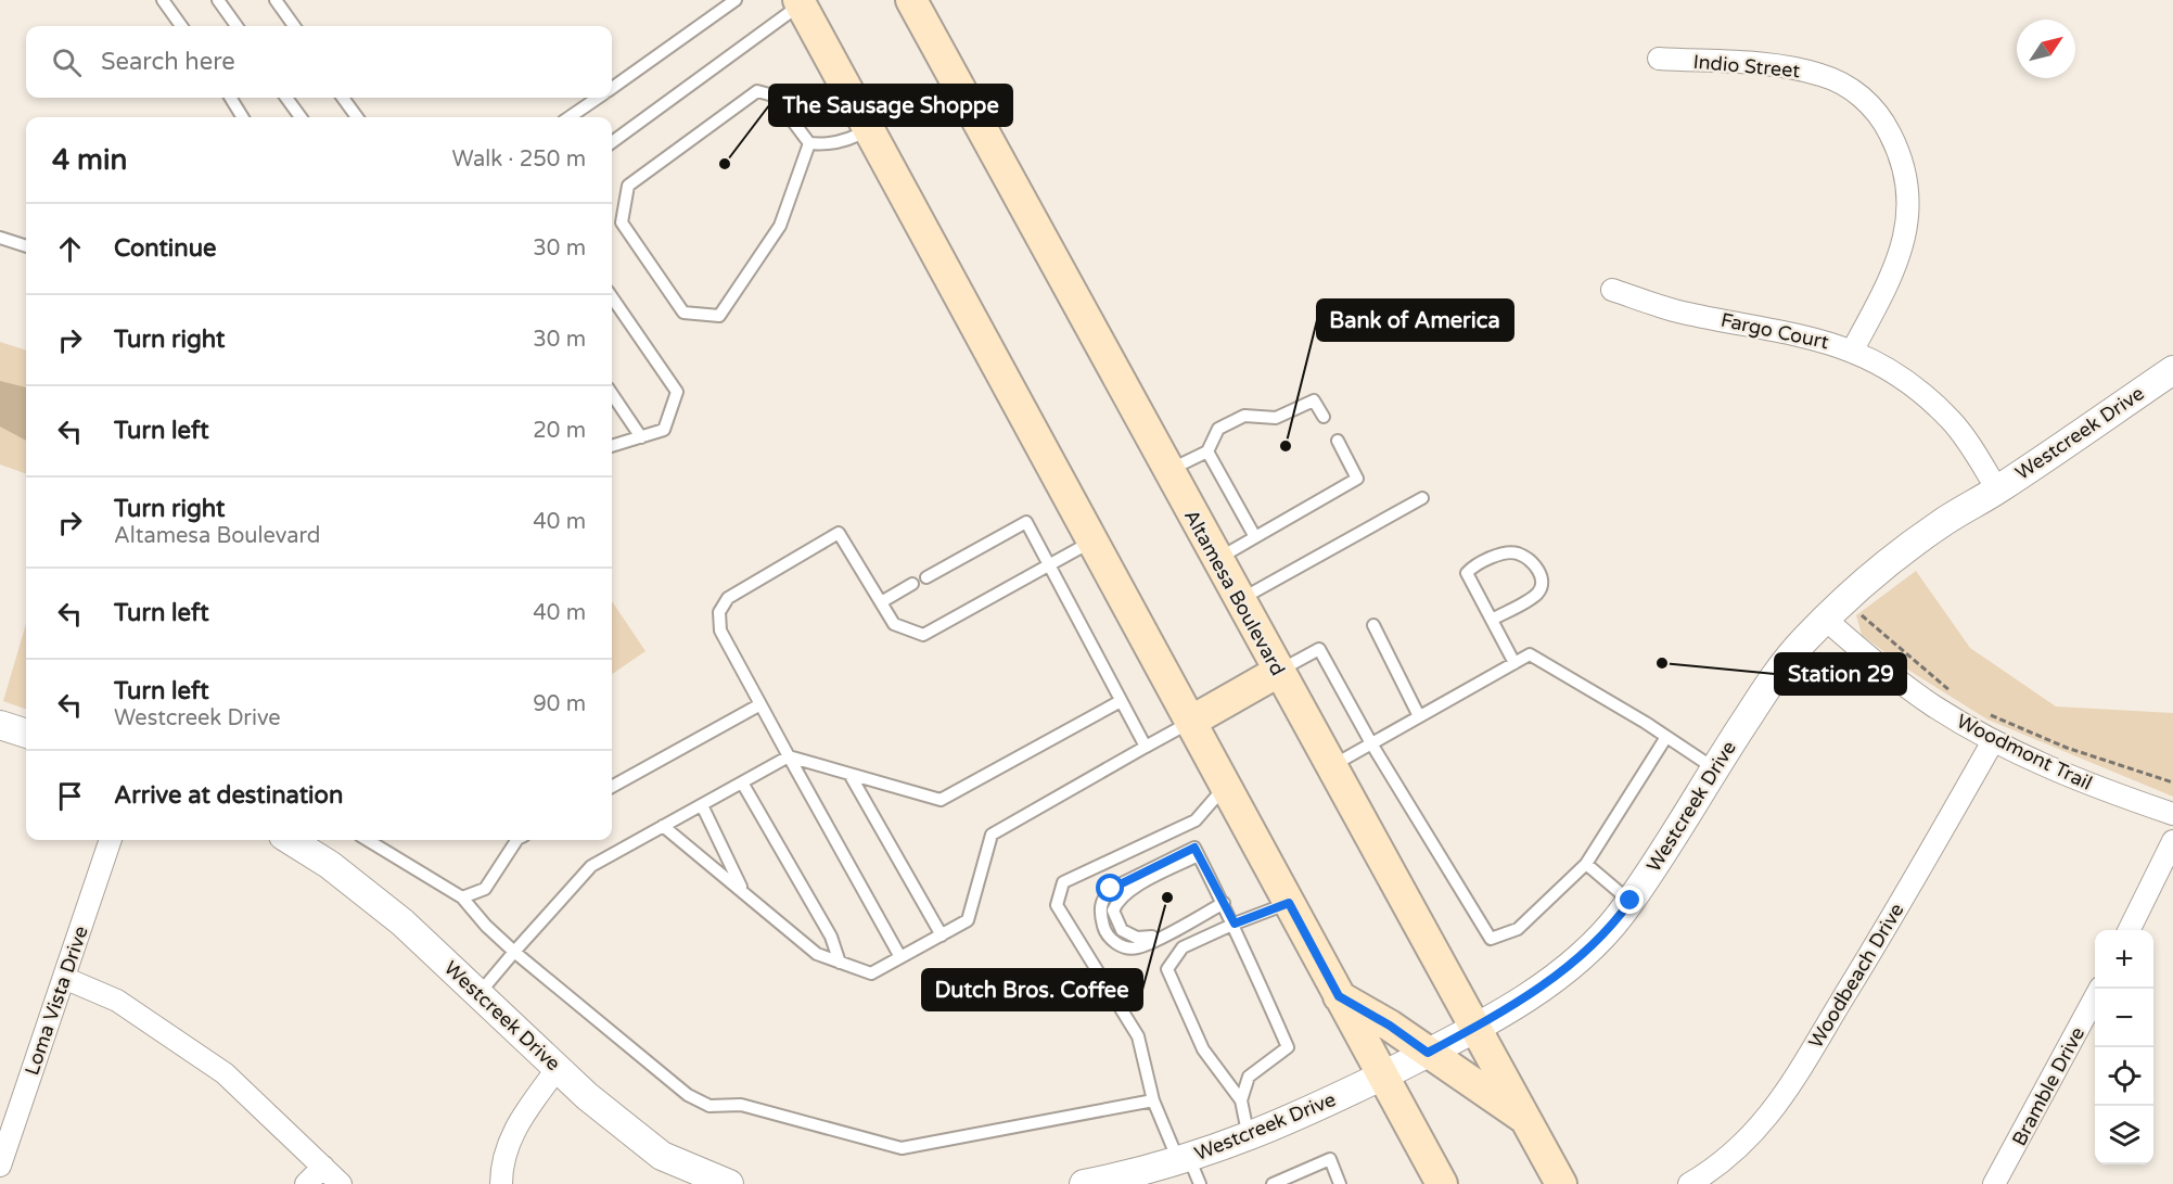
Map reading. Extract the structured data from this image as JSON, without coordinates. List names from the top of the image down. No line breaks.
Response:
{"streets":{"main road":["Altamesa Boulevard"],"street":["Indio Street","Fargo Court","Westcreek Drive","Woodmont Trail","Woodbeach Drive","Loma Vista Drive","Bramble Drive"]},"crossings":[["Indio Street","Fargo Court"],["Fargo Court","Westcreek Drive"],["Westcreek Drive","Altamesa Boulevard"],["Westcreek Drive","Woodmont Trail"],["Woodmont Trail","Woodbeach Drive"]],"places":["The Sausage Shoppe","Bank of America","Station 29","Dutch Bros. Coffee"],"north":"top right","page":{"search":"Search here","heading":["4 min","Walk · 250 m"],"list":[["Continue","30 m"],["Turn right","30 m"],["Turn left","20 m"],["Turn right","Altamesa Boulevard","40 m"],["Turn left","40 m"],["Turn left","Westcreek Drive","90 m"],"Arrive at destination"],"map_buttons":["+","−"]}}
